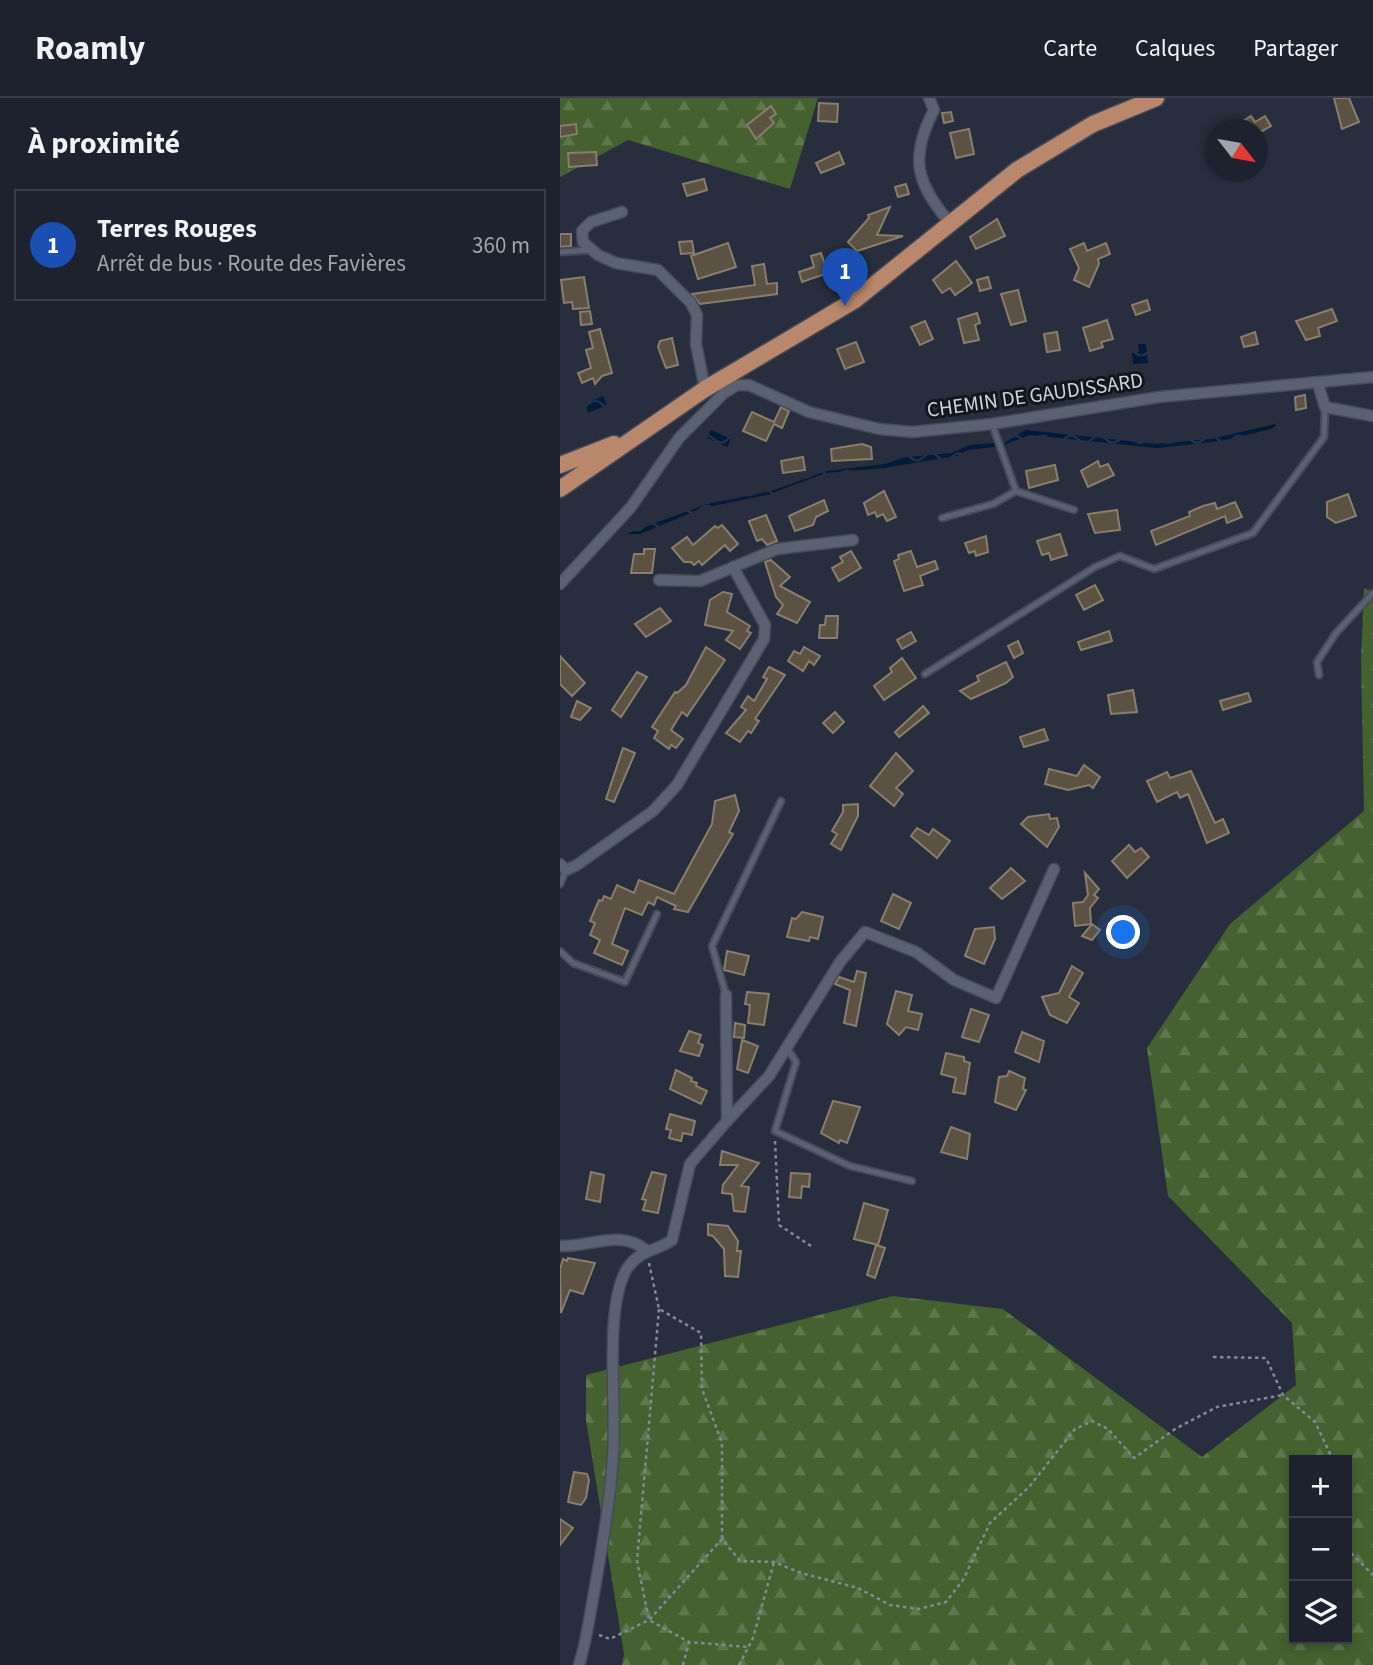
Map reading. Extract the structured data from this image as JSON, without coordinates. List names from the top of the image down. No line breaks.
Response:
{"streets":{"street":["CHEMIN DE GAUDISSARD"]},"north":"bottom right","page":{"header":"Roamly","nav":["Carte","Calques","Partager"],"heading":"À proximité","list":[{"mark":"1","name":"Terres Rouges","note":"Arrêt de bus · Route des Favières","value":"360 m"}],"pins":"1","map_buttons":["+","−"]}}
